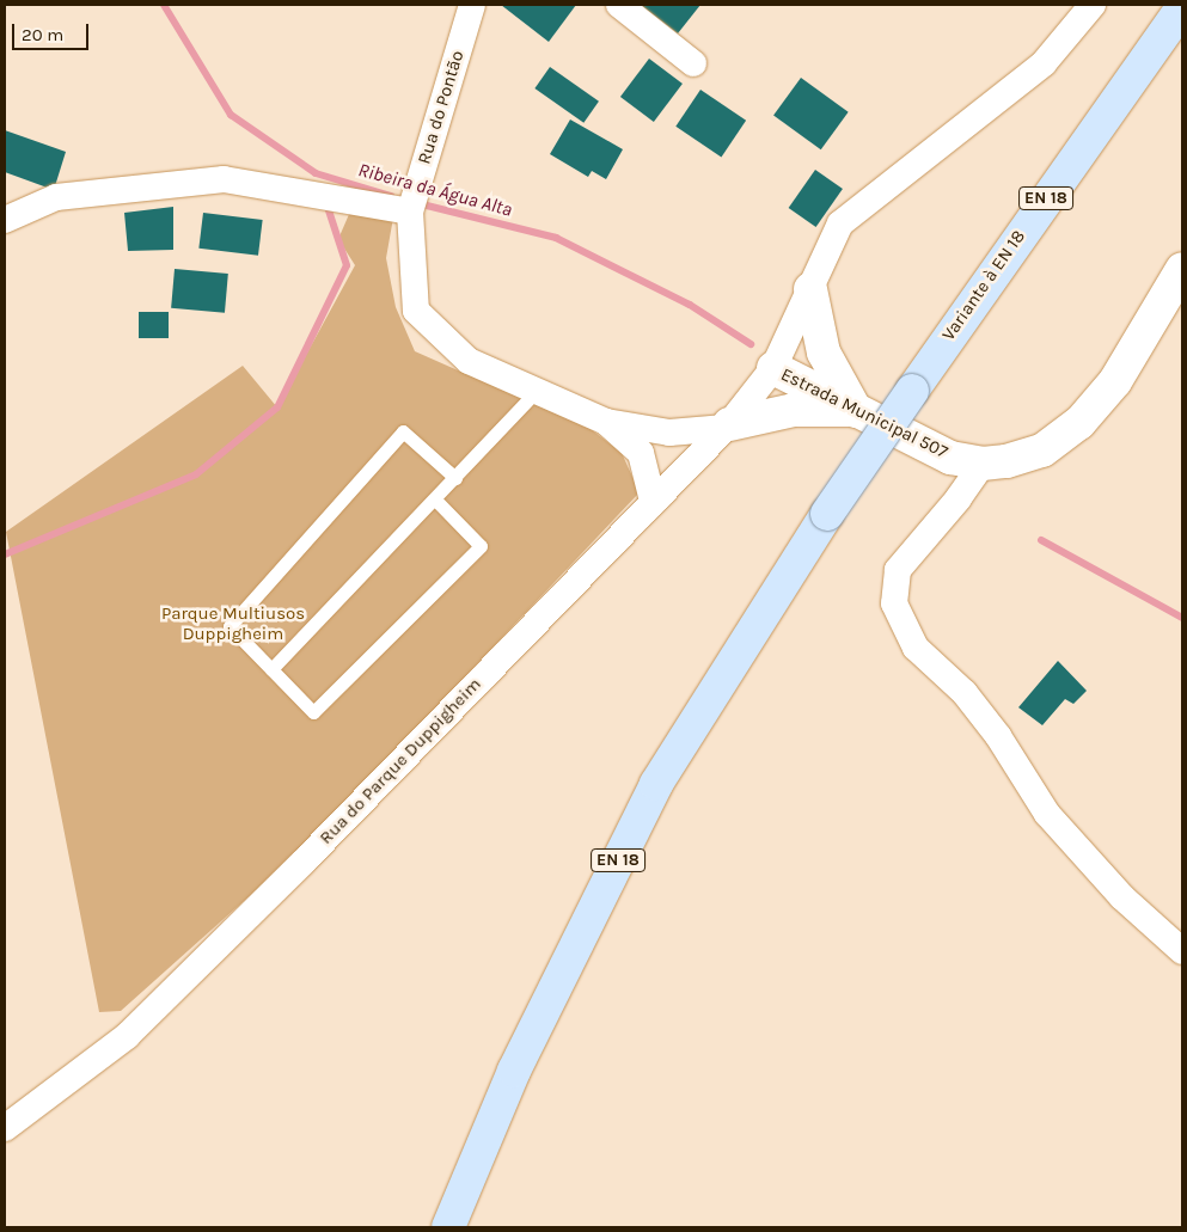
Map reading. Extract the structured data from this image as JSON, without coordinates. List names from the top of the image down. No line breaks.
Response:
{"streets":{"main road":["EN 18","Variante à EN 18"],"street":["Rua do Pontão","Estrada Municipal 507","Rua do Parque Duppigheim"]},"crossings":[["Estrada Municipal 507","Rua do Parque Duppigheim"]],"water":["Ribeira da Água Alta"],"parks":["Parque Multiusos Duppigheim"],"scale_bar":"20 m"}
